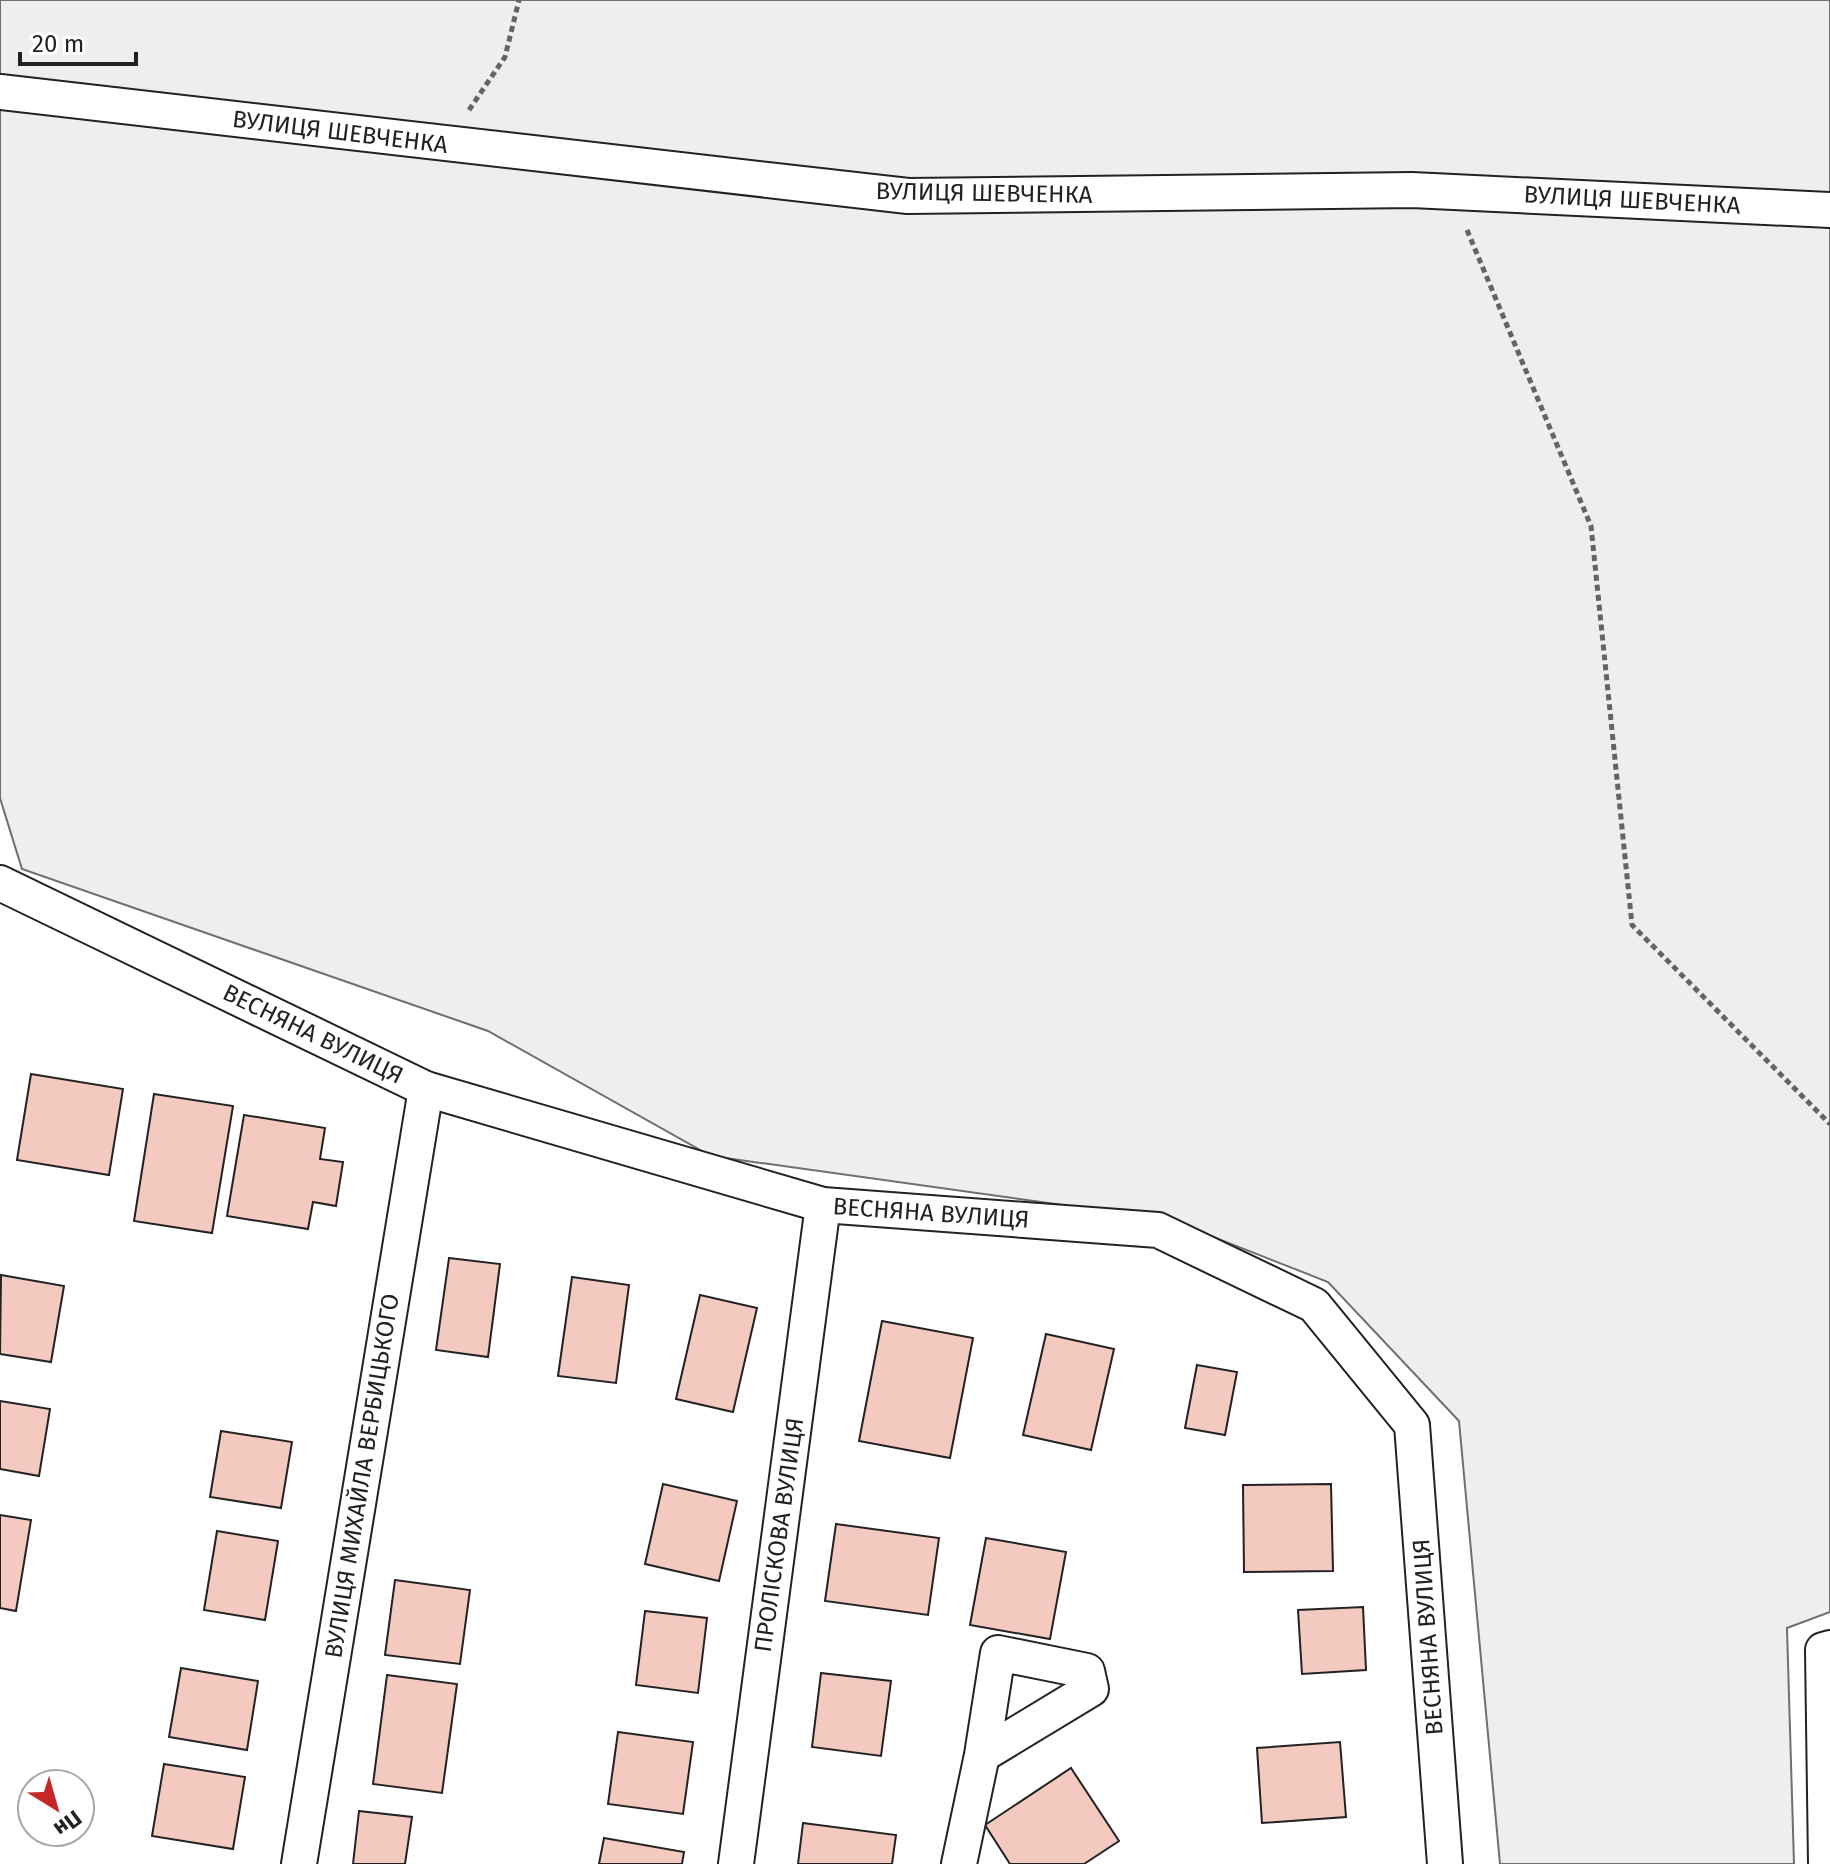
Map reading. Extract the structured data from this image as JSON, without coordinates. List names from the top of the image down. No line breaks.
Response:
{"streets":{"street":["ВУЛИЦЯ ШЕВЧЕНКА","ВЕСНЯНА ВУЛИЦЯ","ВУЛИЦЯ МИХАЙЛА ВЕРБИЦЬКОГО","ПРОЛІСКОВА ВУЛИЦЯ"]},"crossings":[["ВЕСНЯНА ВУЛИЦЯ","ВУЛИЦЯ МИХАЙЛА ВЕРБИЦЬКОГО"],["ВЕСНЯНА ВУЛИЦЯ","ПРОЛІСКОВА ВУЛИЦЯ"]],"scale_bar":"20 m","north":"bottom right"}
